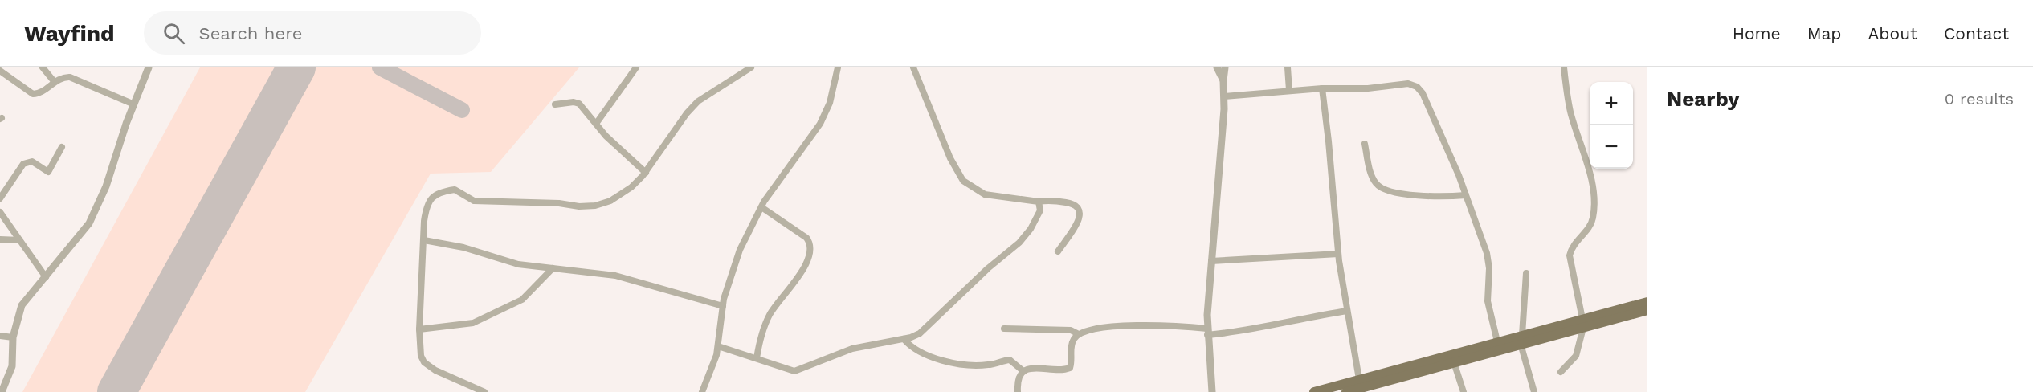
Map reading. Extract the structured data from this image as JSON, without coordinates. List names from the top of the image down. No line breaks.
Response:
{"page":{"header":"Wayfind","search":"Search here","nav":["Home","Map","About","Contact"],"heading":["Nearby","0 results"],"map_buttons":["+","−"]}}
